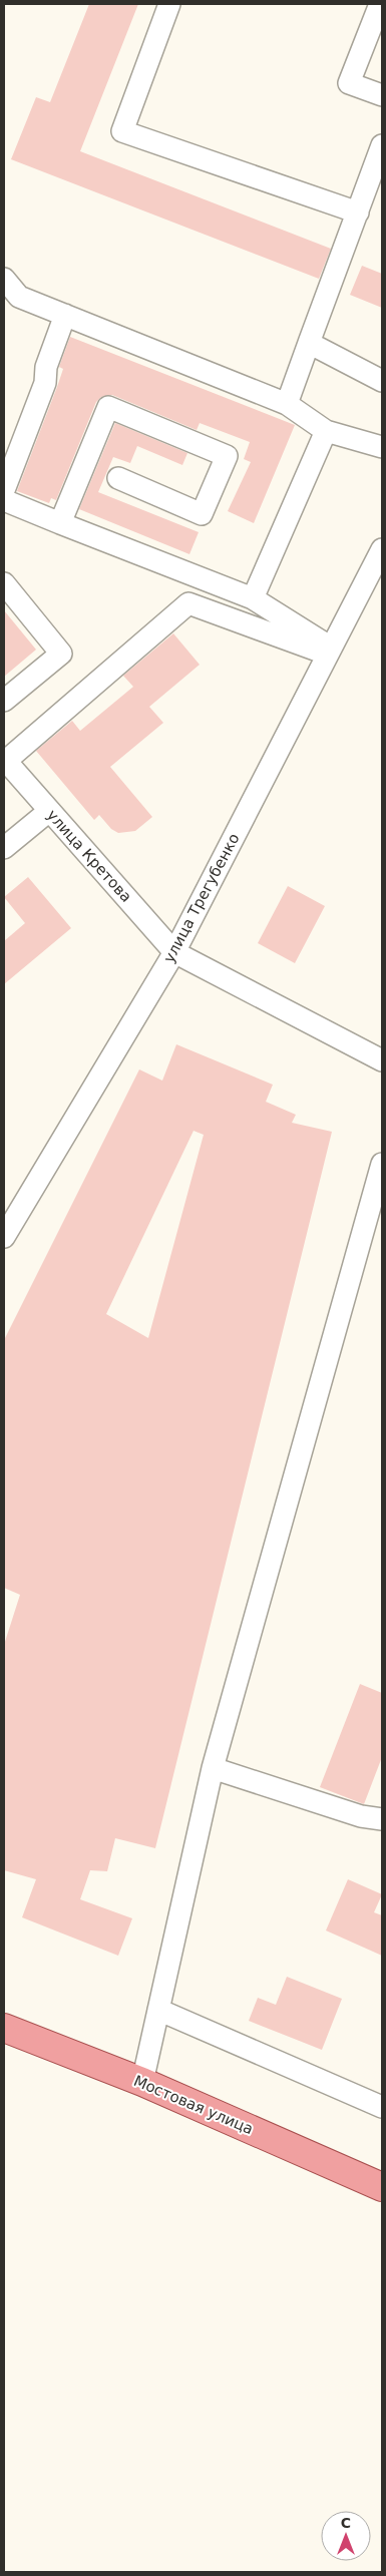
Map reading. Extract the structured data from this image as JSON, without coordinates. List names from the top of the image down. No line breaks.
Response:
{"streets":{"main road":["Мостовая улица"],"street":["улица Кретова","улица Трегубенко"]},"crossings":[["улица Кретова","улица Трегубенко"]],"north":"top"}
